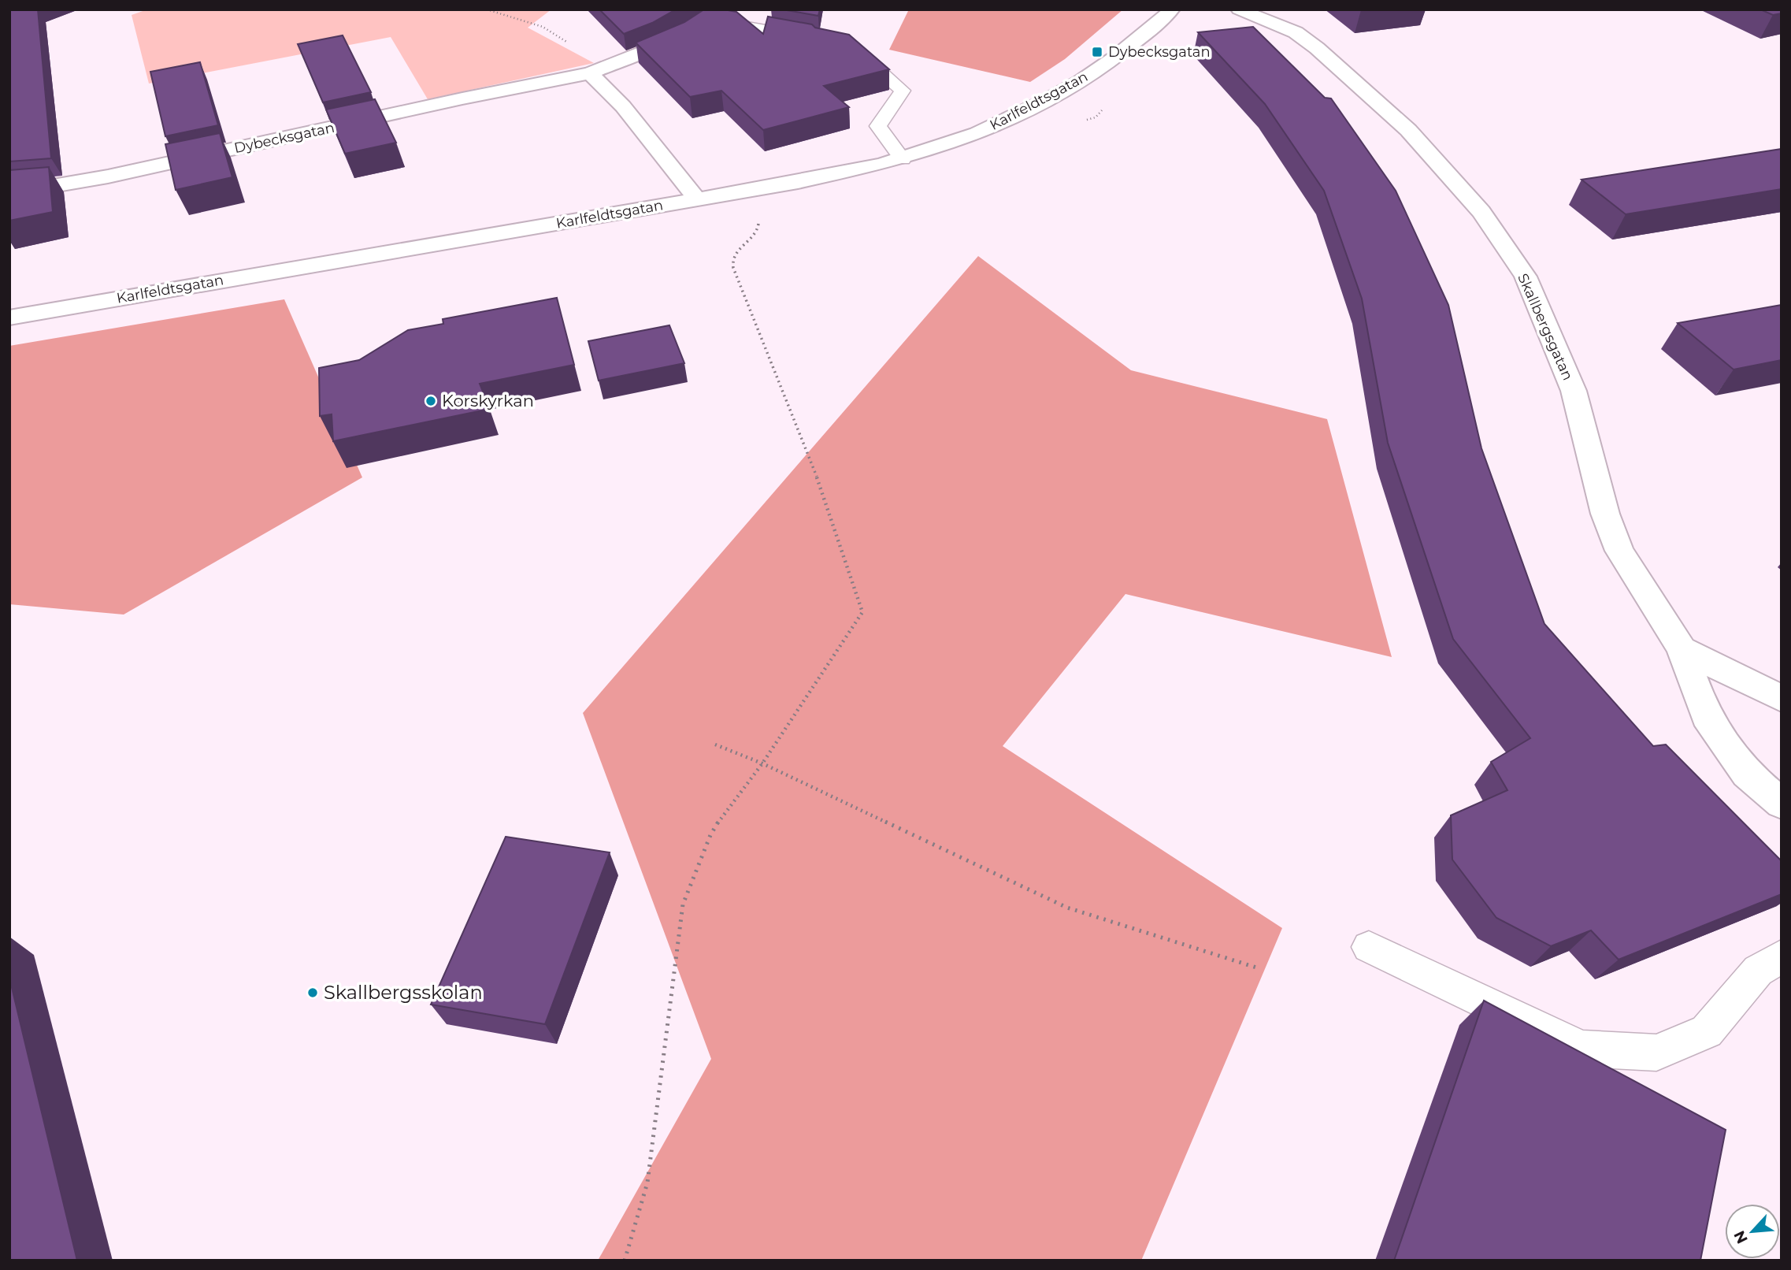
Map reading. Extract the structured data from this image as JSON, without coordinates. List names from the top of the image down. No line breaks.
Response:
{"streets":{"street":["Karlfeldtsgatan","Dybecksgatan","Skallbergsgatan"]},"places":{"transit":["Dybecksgatan"],"other":["Korskyrkan","Skallbergsskolan"]},"north":"bottom left"}
